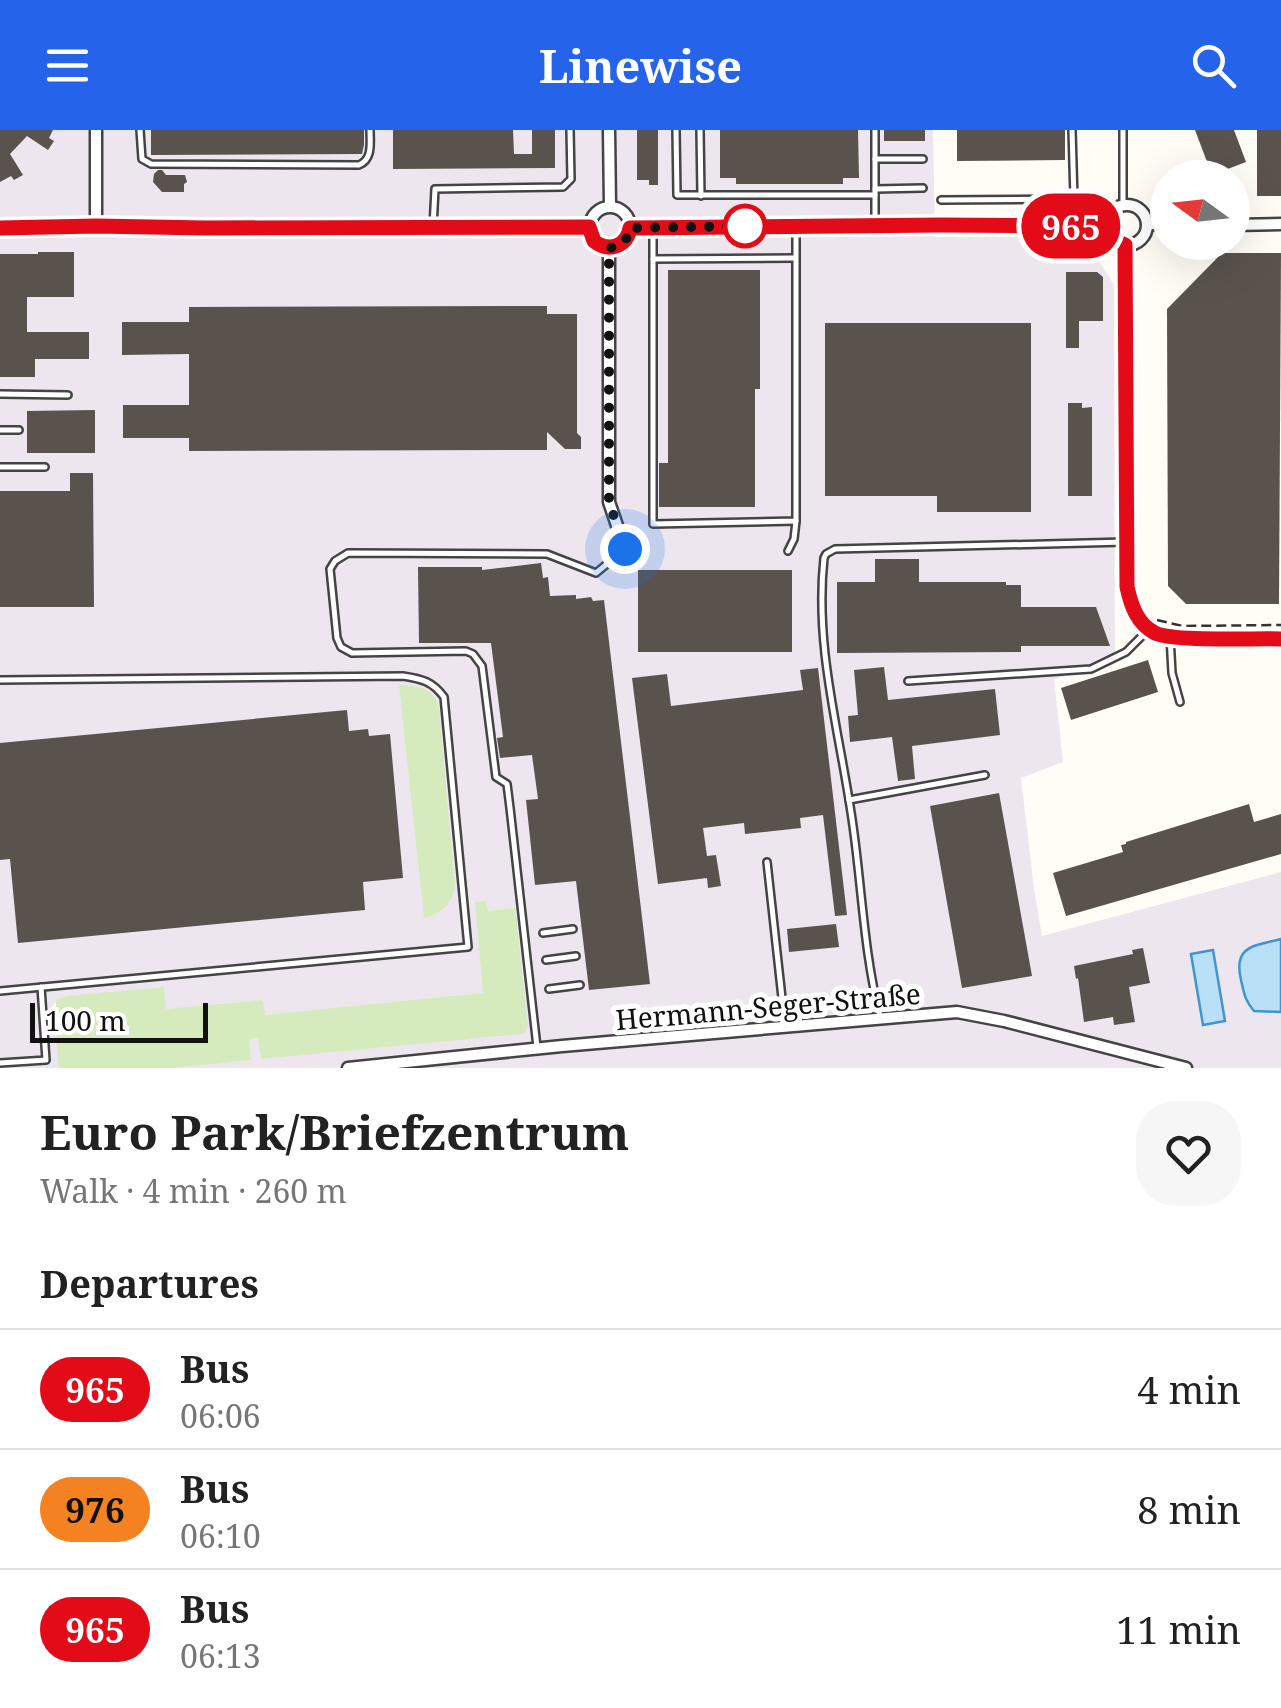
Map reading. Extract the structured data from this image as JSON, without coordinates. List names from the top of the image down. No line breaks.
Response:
{"streets":{"street":["Hermann-Seger-Straße"]},"lines":["bus line 965"],"scale_bar":"100 m","north":"left","page":{"header":"Linewise","on_map":"965","scale":"100 m","heading":[["Euro Park/Briefzentrum","Walk · 4 min · 260 m"],"Departures"],"list":[{"mark":"965","name":"Bus","note":"06:06","value":"4 min"},{"mark":"976","name":"Bus","note":"06:10","value":"8 min"},{"mark":"965","name":"Bus","note":"06:13","value":"11 min"}]}}
